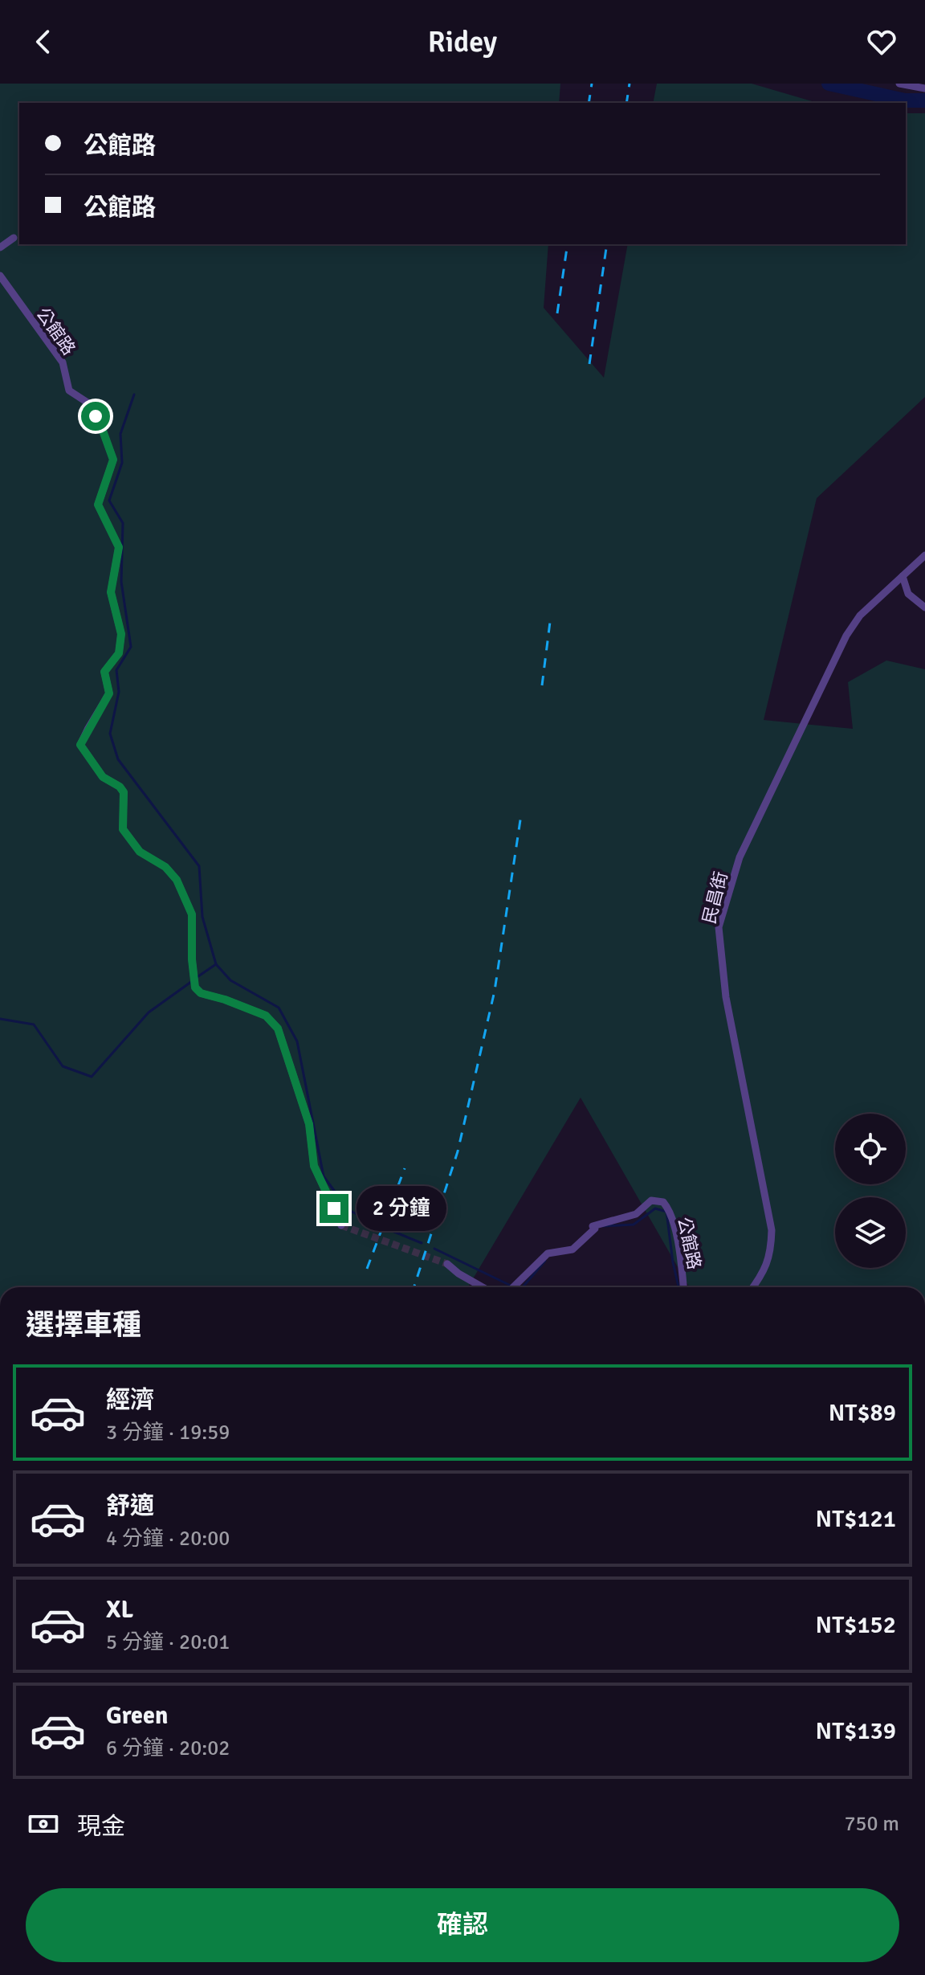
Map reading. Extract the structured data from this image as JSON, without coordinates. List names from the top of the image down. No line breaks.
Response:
{"streets":{"street":["公館路","民昌街"]},"page":{"header":"Ridey","banner":["公館路","公館路"],"bubble":"2 分鐘","heading":"選擇車種","list":[{"name":"經濟","note":"3 分鐘 · 19:59","value":"NT$89"},{"name":"舒適","note":"4 分鐘 · 20:00","value":"NT$121"},{"name":"XL","note":"5 分鐘 · 20:01","value":"NT$152"},{"name":"Green","note":"6 分鐘 · 20:02","value":"NT$139"}],"pay":["現金","750 m"],"buttons":"確認"}}
